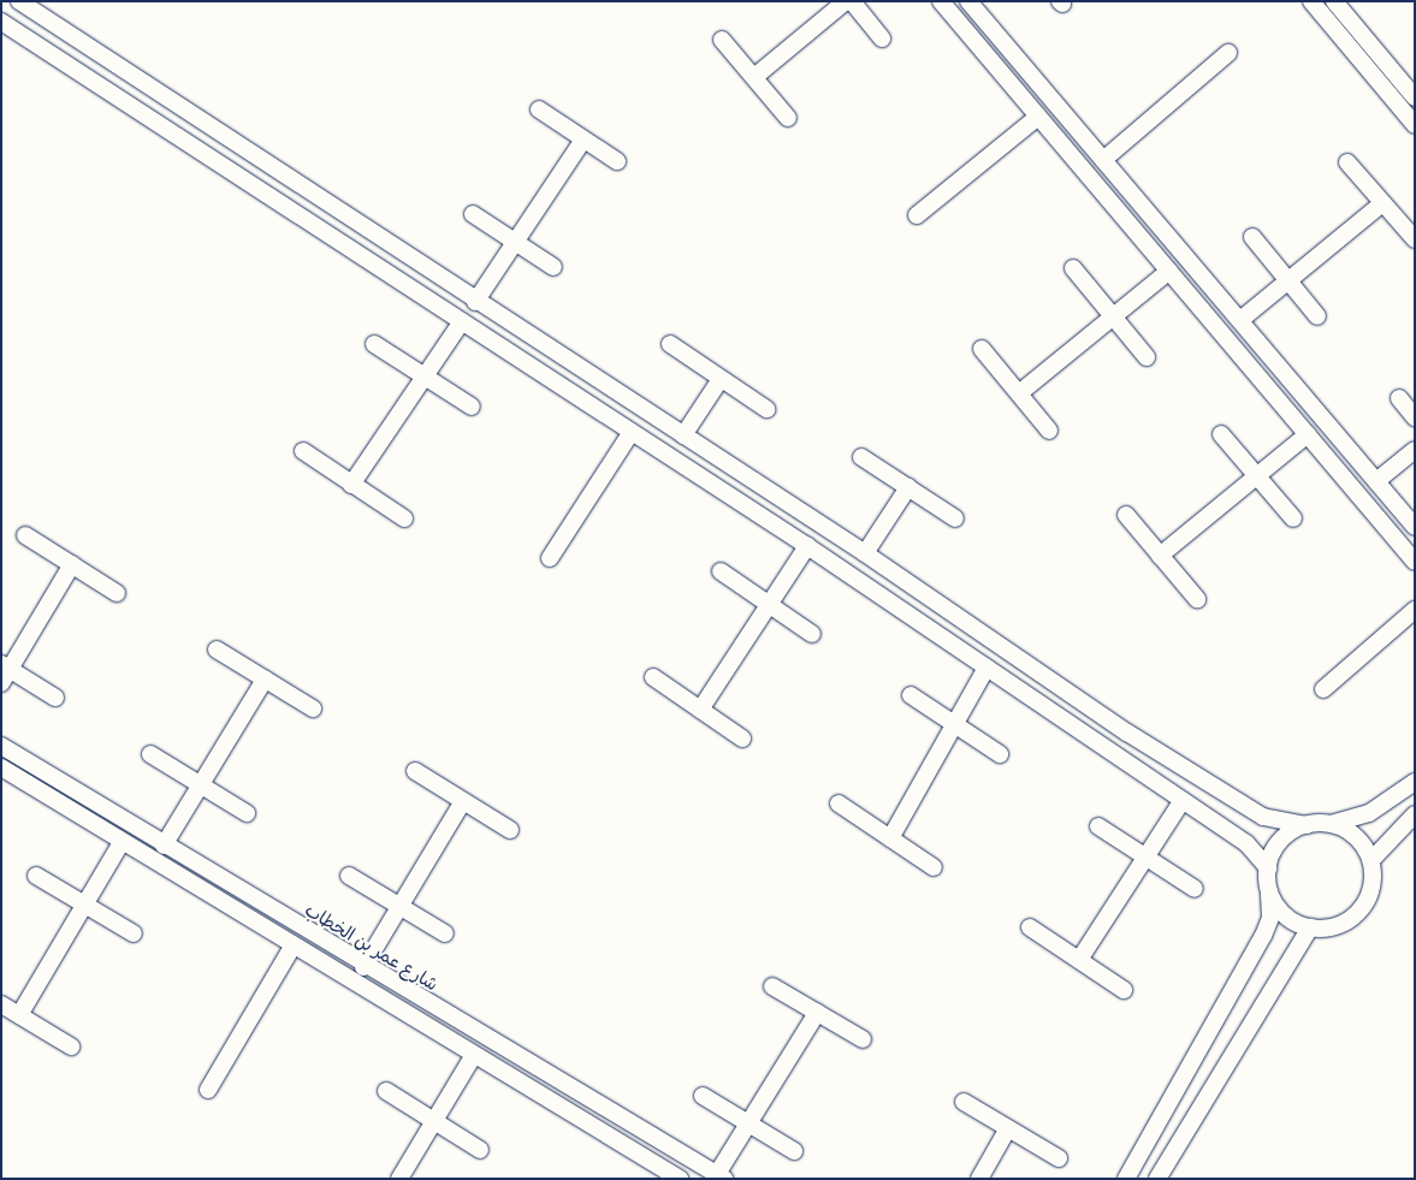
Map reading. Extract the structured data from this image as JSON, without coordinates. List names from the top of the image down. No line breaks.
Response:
{"streets":{"street":["شارع عمر بن الخطاب"]}}
